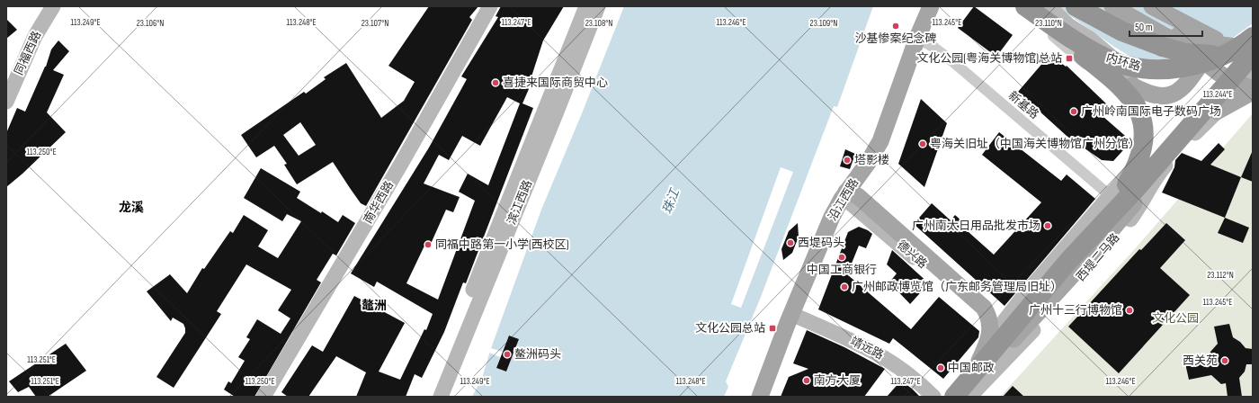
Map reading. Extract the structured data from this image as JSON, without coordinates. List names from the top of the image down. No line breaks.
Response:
{"streets":{"highway":["内环路"],"main road":["同福西路","沿江西路","南华西路","滨江西路","德兴路","西堤二马路","靖远路"],"street":["新基路"]},"crossings":[["新基路","沿江西路"],["沿江西路","德兴路"],["沿江西路","靖远路"]],"districts":["龙溪","鼇洲"],"water":["珠江"],"parks":["文化公园"],"places":{"other":["沙基惨案纪念碑","喜捷来国际商贸中心","广州岭南国际电子数码广场","粤海关旧址（中国海关博物馆广州分馆）","塔影楼","广州南太日用品批发市场","西堤码头","同福中路第一小学(西校区)","中国工商银行","广州邮政博览馆（广东邮务管理局旧址）","广州十三行博物馆","鳌洲码头","西关苑","中国邮政","南方大厦"],"transit":["文化公园(粤海关博物馆)总站","文化公园总站"]},"scale_bar":"50 m","coordinates":["113.248°E","113.245°E","113.249°E","113.247°E","113.246°E","23.106°N","23.107°N","23.108°N","23.109°N","23.110°N","113.244°E","113.250°E","23.112°N","113.251°E"]}
